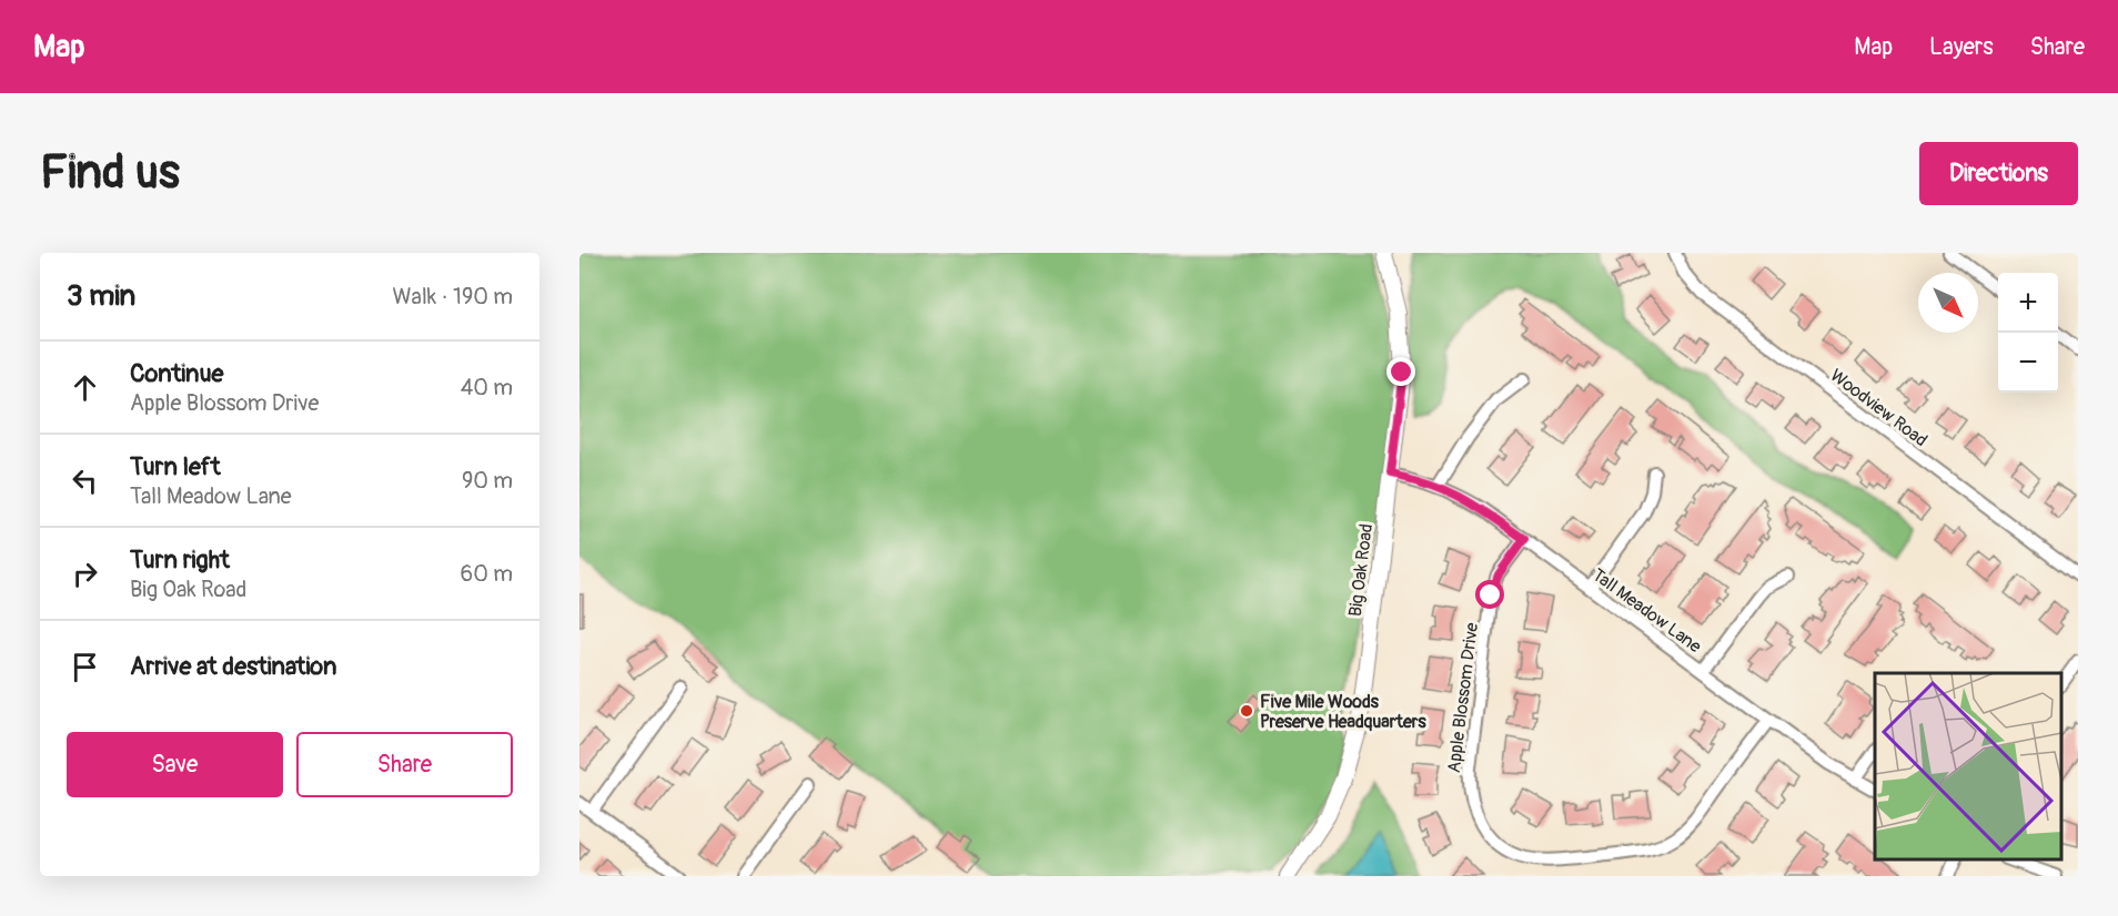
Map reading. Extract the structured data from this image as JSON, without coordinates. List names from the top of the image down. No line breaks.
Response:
{"streets":{"street":["Woodview Road","Big Oak Road","Tall Meadow Lane","Apple Blossom Drive"]},"crossings":[["Big Oak Road","Tall Meadow Lane"],["Tall Meadow Lane","Apple Blossom Drive"]],"places":["Five Mile Woods Preserve Headquarters"],"north":"bottom right","page":{"header":"Map","nav":["Map","Layers","Share"],"buttons":["Directions",["Save","Share"]],"title":"Find us","heading":["3 min","Walk · 190 m"],"map_buttons":["+","−"],"list":[["Continue","Apple Blossom Drive","40 m"],["Turn left","Tall Meadow Lane","90 m"],["Turn right","Big Oak Road","60 m"],"Arrive at destination"]}}
